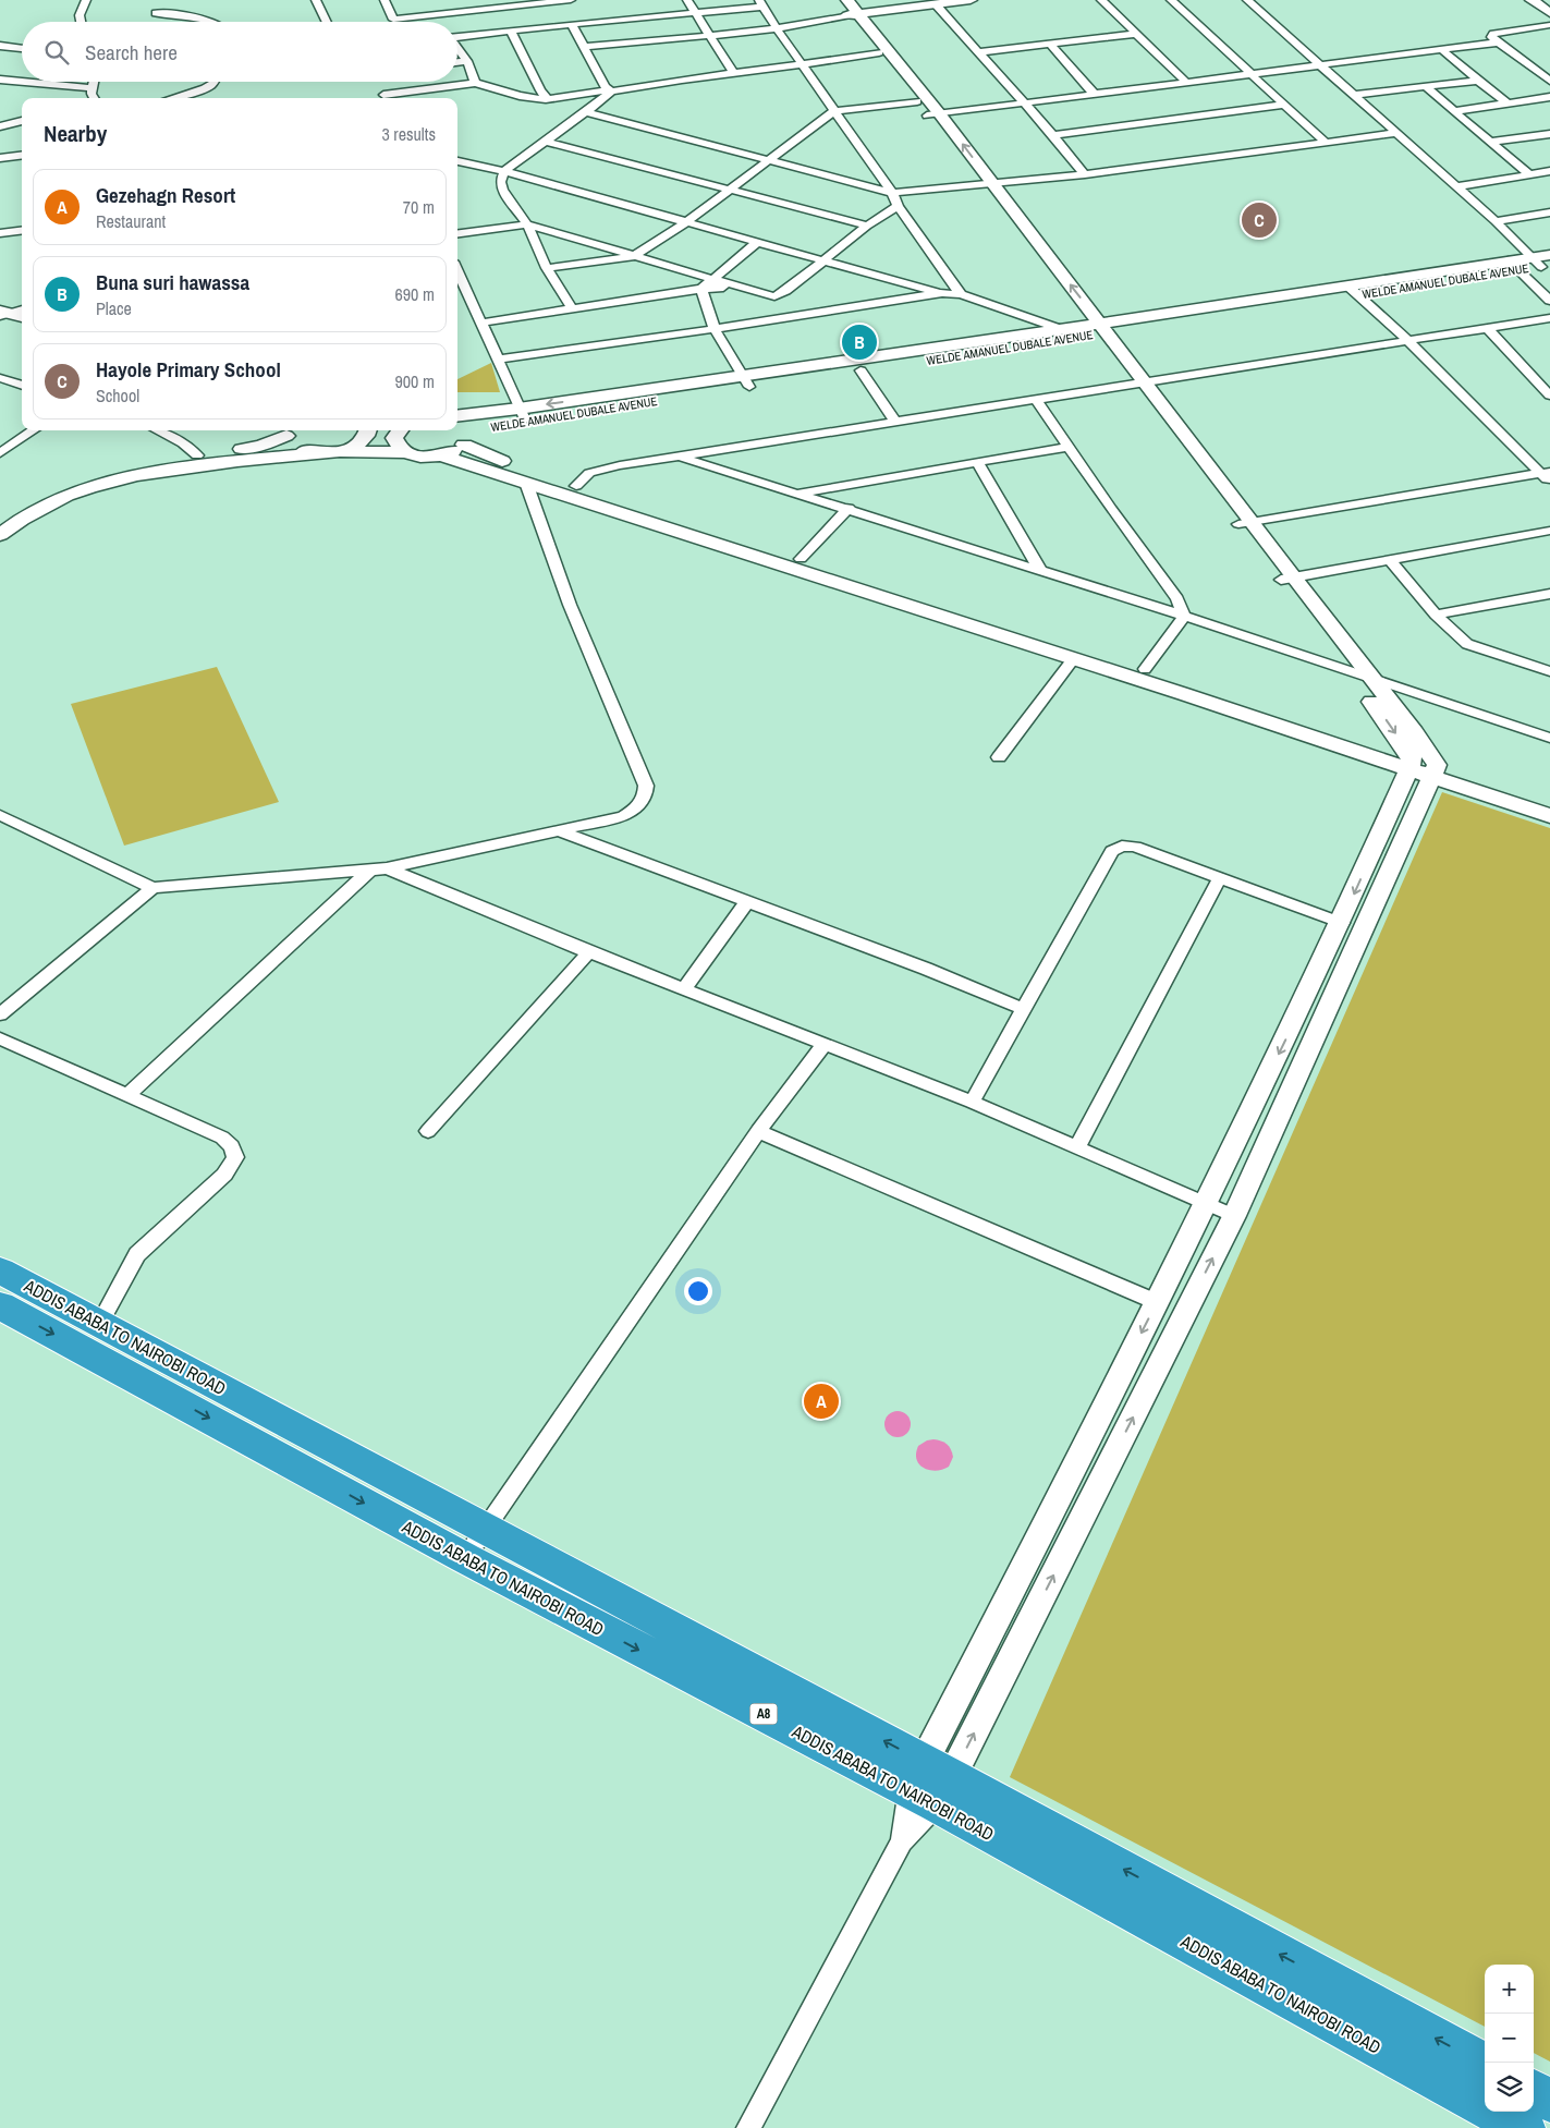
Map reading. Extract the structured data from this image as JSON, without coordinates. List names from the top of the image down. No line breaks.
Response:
{"streets":{"highway":["ADDIS ABABA TO NAIROBI ROAD","A8"],"main road":["WELDE AMANUEL DUBALE AVENUE"]},"page":{"search":"Search here","heading":["Nearby","3 results"],"list":[{"mark":"A","name":"Gezehagn Resort","note":"Restaurant","value":"70 m"},{"mark":"B","name":"Buna suri hawassa","note":"Place","value":"690 m"},{"mark":"C","name":"Hayole Primary School","note":"School","value":"900 m"}],"pins":["C","B","A"],"map_buttons":["+","−"]}}
